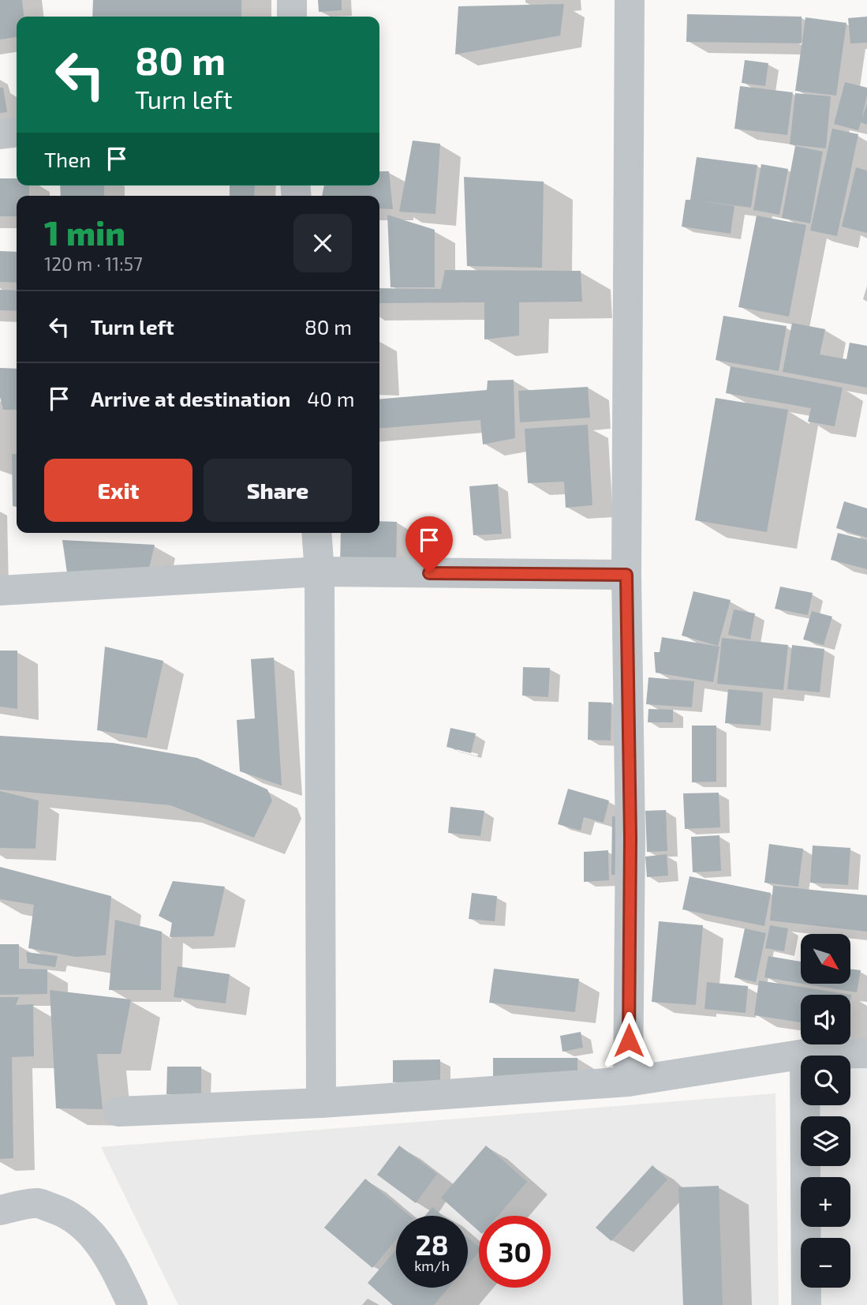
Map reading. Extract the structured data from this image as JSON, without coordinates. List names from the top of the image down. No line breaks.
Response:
{"north":"bottom right","page":{"turn":["80 m","Turn left"],"then":"Then","heading":["1 min","120 m · 11:57"],"list":[{"name":"Turn left","value":"80 m"},{"name":"Arrive at destination","value":"40 m"}],"buttons":["Exit","Share"],"map_buttons":["+","−"],"speed":"28 km/h","limit":"30"}}
